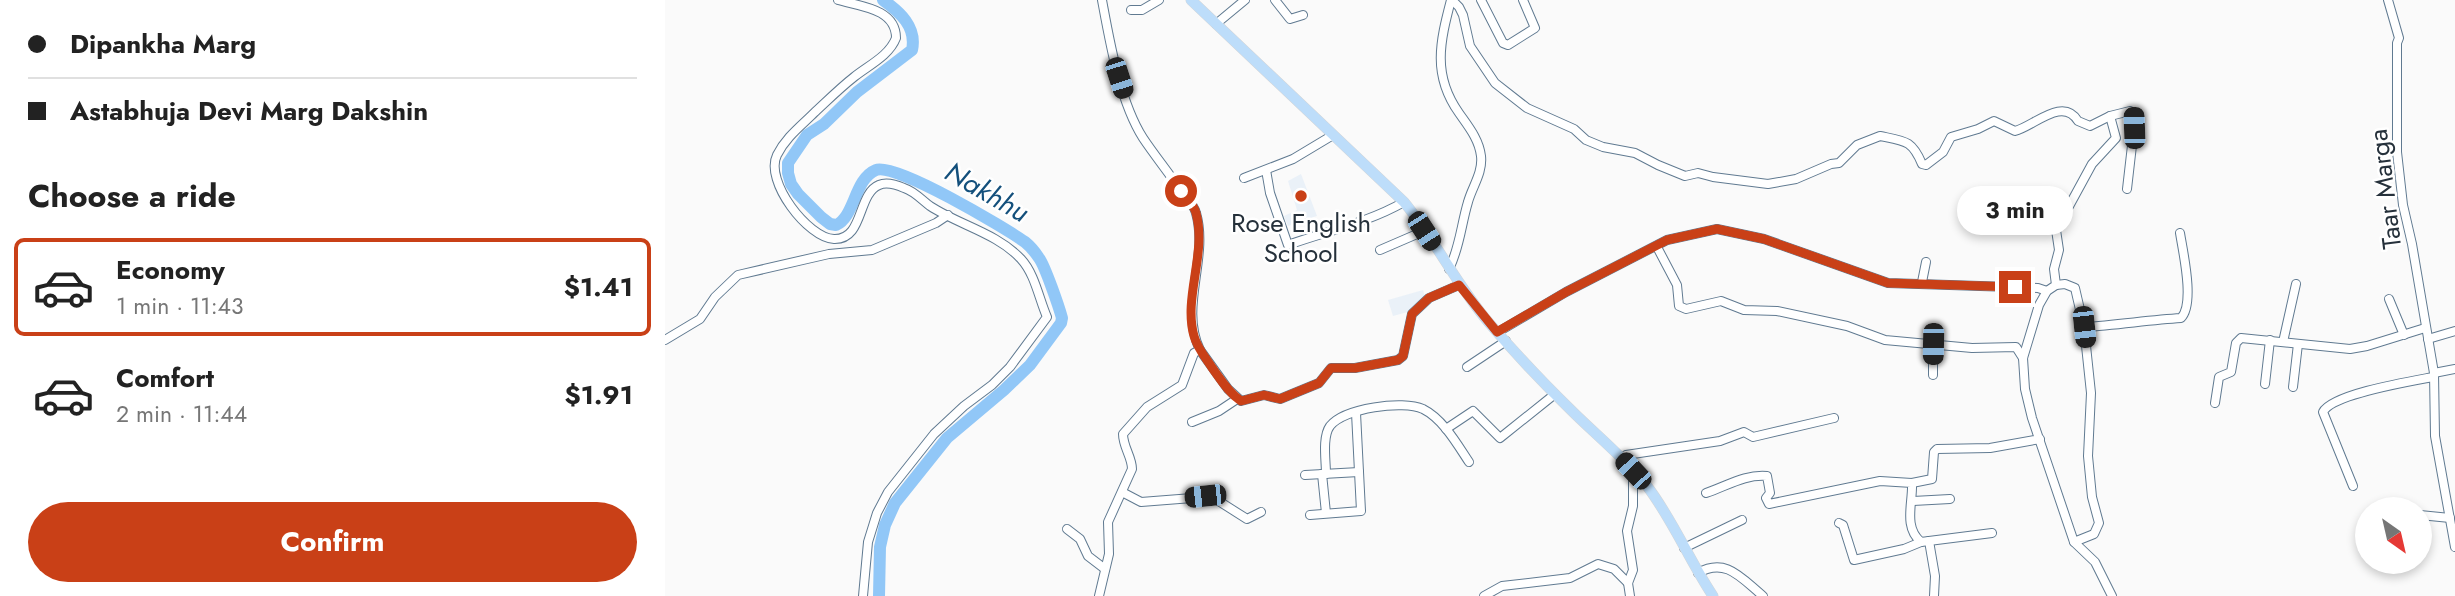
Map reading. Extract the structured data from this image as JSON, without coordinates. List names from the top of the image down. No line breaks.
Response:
{"streets":{"street":["Taar Marga"]},"water":["Nakhhu"],"places":["Rose English School"],"north":"bottom right","page":{"banner":["Dipankha Marg","Astabhuja Devi Marg Dakshin"],"heading":"Choose a ride","bubble":"3 min","list":[{"name":"Economy","note":"1 min · 11:43","value":"$1.41"},{"name":"Comfort","note":"2 min · 11:44","value":"$1.91"}],"buttons":"Confirm"}}
